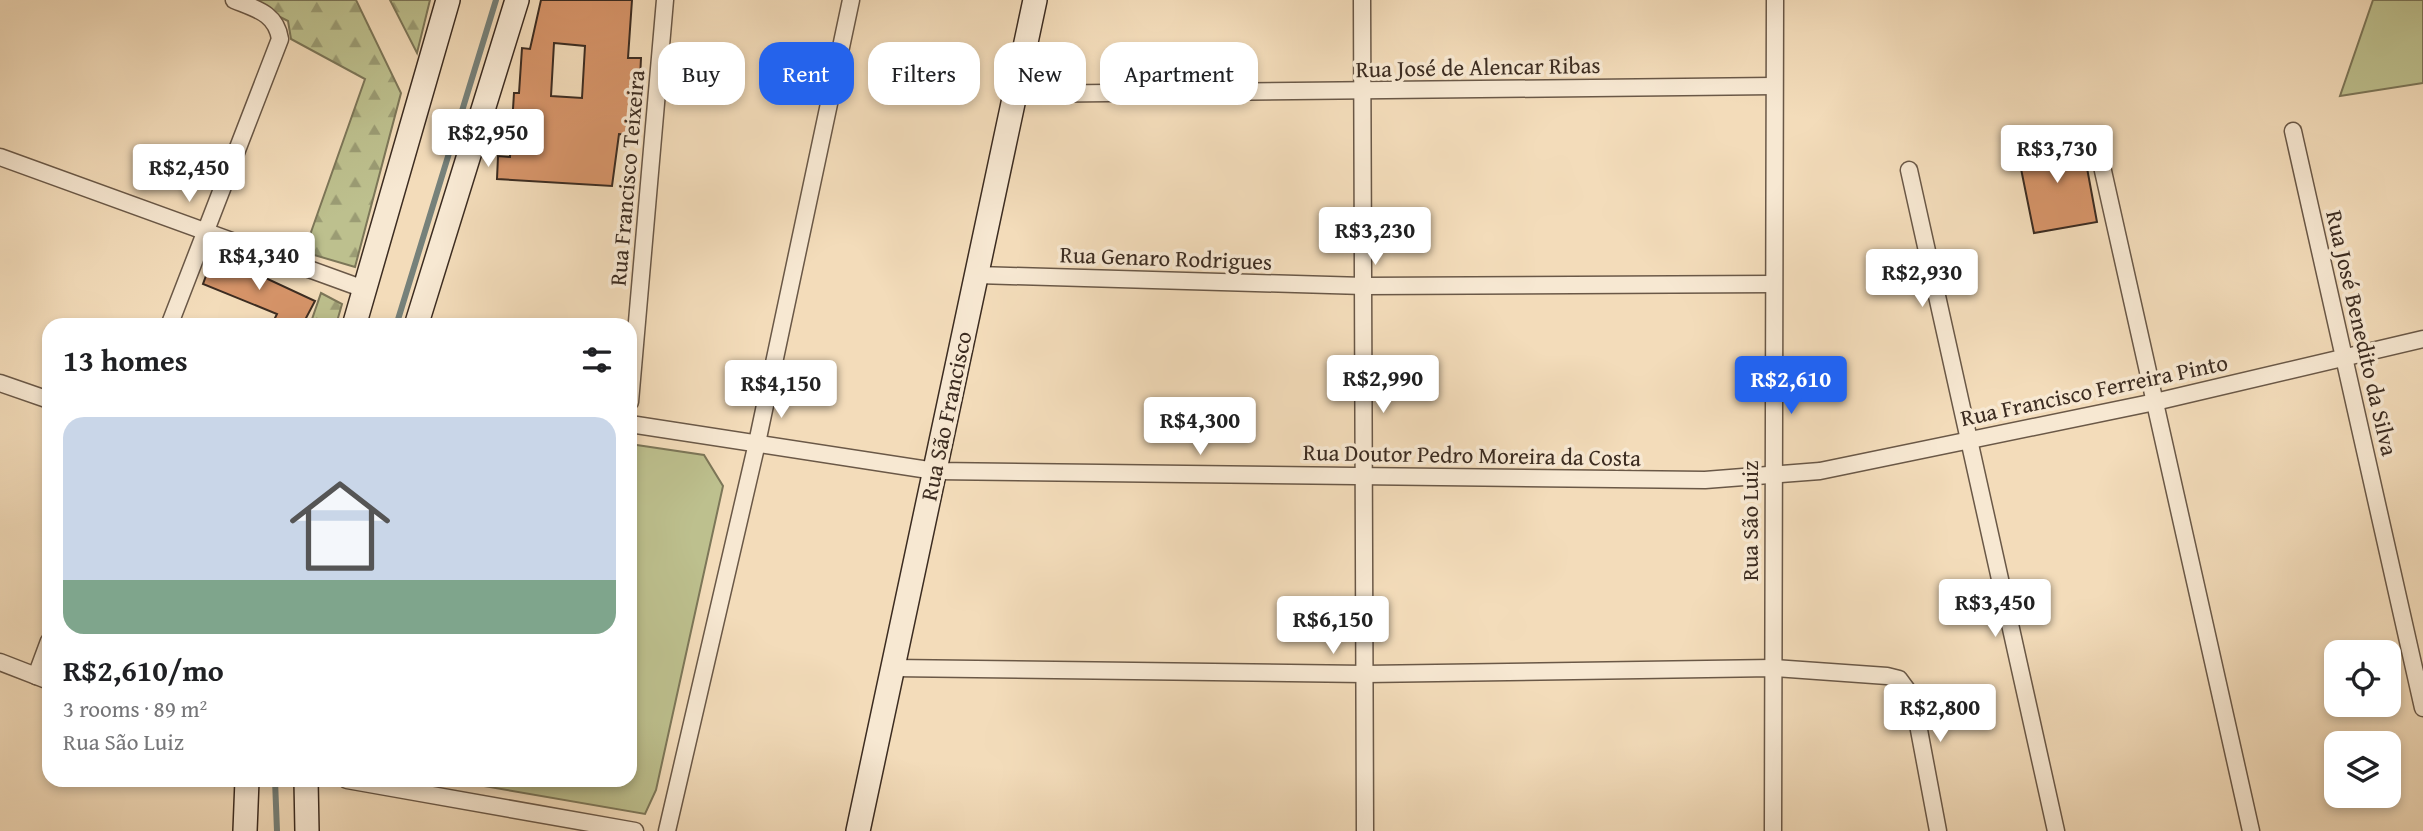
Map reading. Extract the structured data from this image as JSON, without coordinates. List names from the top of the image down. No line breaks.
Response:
{"streets":{"street":["Rua José de Alencar Ribas","Rua Francisco Teixeira","Rua Genaro Rodrigues","Rua José Benedito da Silva","Rua Francisco Ferreira Pinto","Rua São Francisco","Rua Doutor Pedro Moreira da Costa","Rua São Luiz"]},"crossings":[["Rua José de Alencar Ribas","Rua São Luiz"],["Rua Genaro Rodrigues","Rua São Francisco"],["Rua Genaro Rodrigues","Rua São Luiz"],["Rua José Benedito da Silva","Rua Francisco Ferreira Pinto"],["Rua Francisco Ferreira Pinto","Rua Doutor Pedro Moreira da Costa"],["Rua Francisco Ferreira Pinto","Rua São Luiz"],["Rua São Francisco","Rua Doutor Pedro Moreira da Costa"],["Rua Doutor Pedro Moreira da Costa","Rua São Luiz"]],"page":{"chip":["Buy","Rent","Filters","New","Apartment"],"price":["R$2,950","R$3,730","R$2,450","R$3,230","R$4,340","R$2,930","R$2,990","R$2,610","R$4,150","R$4,300","R$3,450","R$6,150","R$2,800"],"heading":"13 homes","list":[{"name":"R$2,610/mo","note":"3 rooms · 89 m² · Rua São Luiz"}]}}
